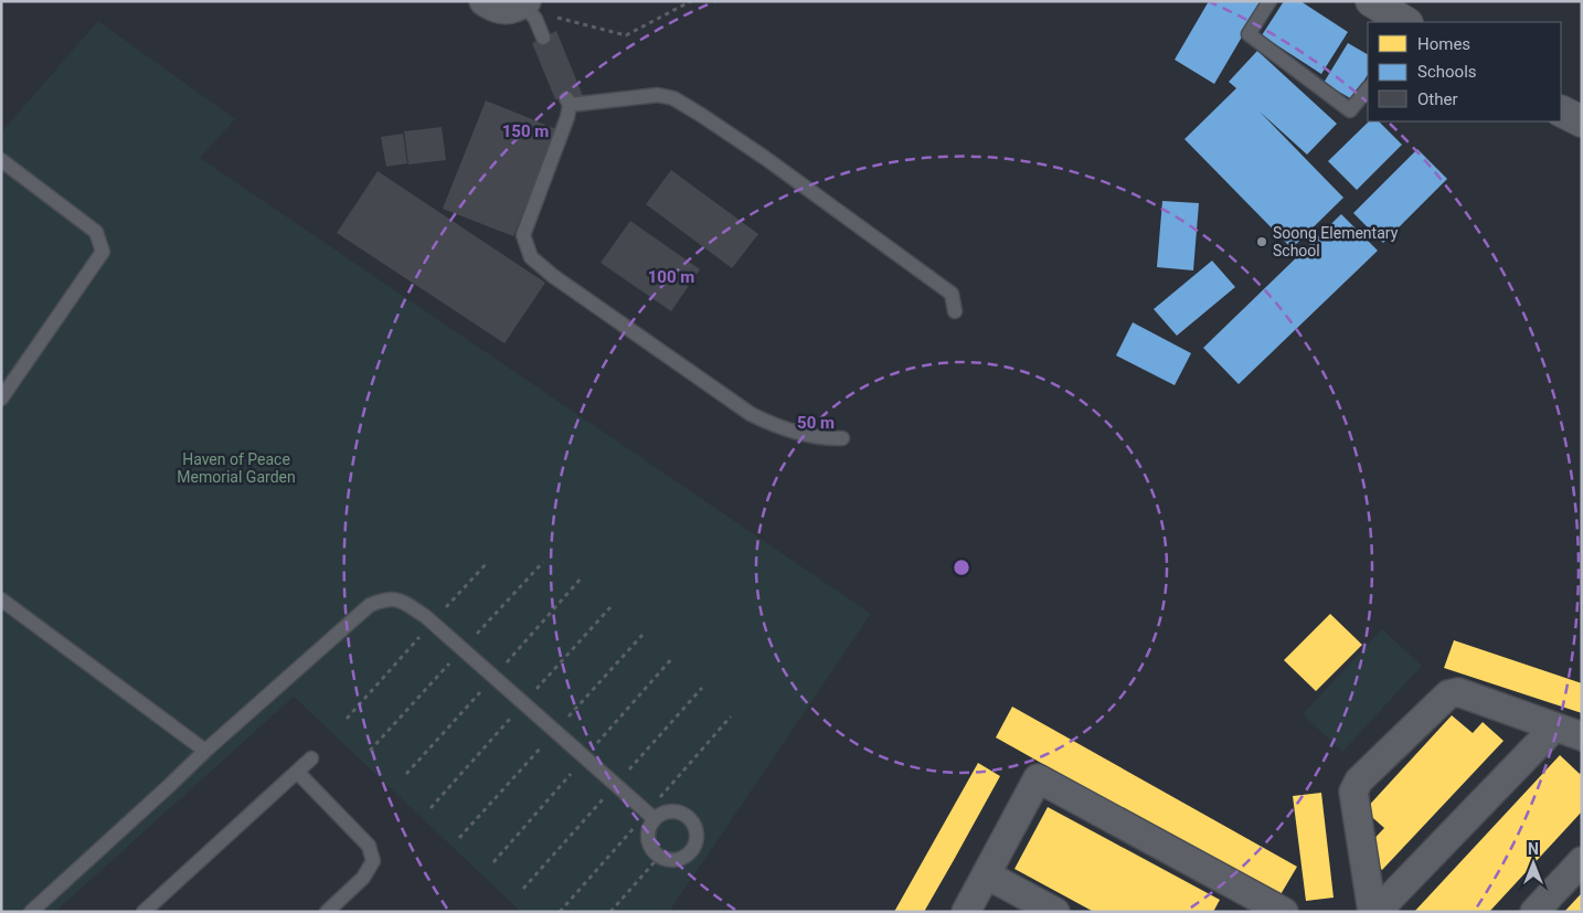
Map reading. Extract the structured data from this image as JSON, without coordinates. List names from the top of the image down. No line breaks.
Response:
{"parks":["Haven of Peace Memorial Garden"],"places":["Soong Elementary School"],"legend":["Homes","Schools","Other"],"north":"top","rings":["150 m","100 m","50 m"]}
